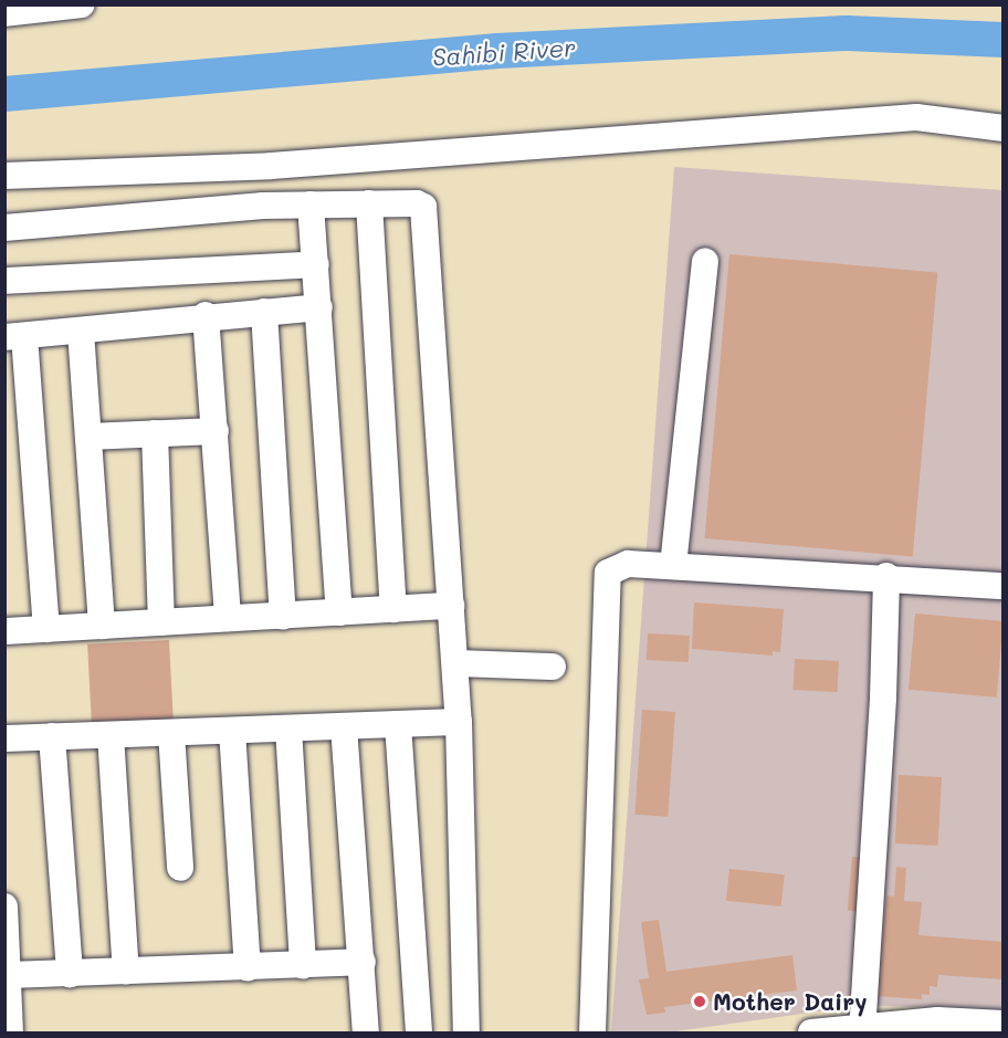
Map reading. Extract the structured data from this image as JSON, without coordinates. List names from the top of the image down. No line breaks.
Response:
{"water":["Sahibi River"],"places":["Mother Dairy"]}
